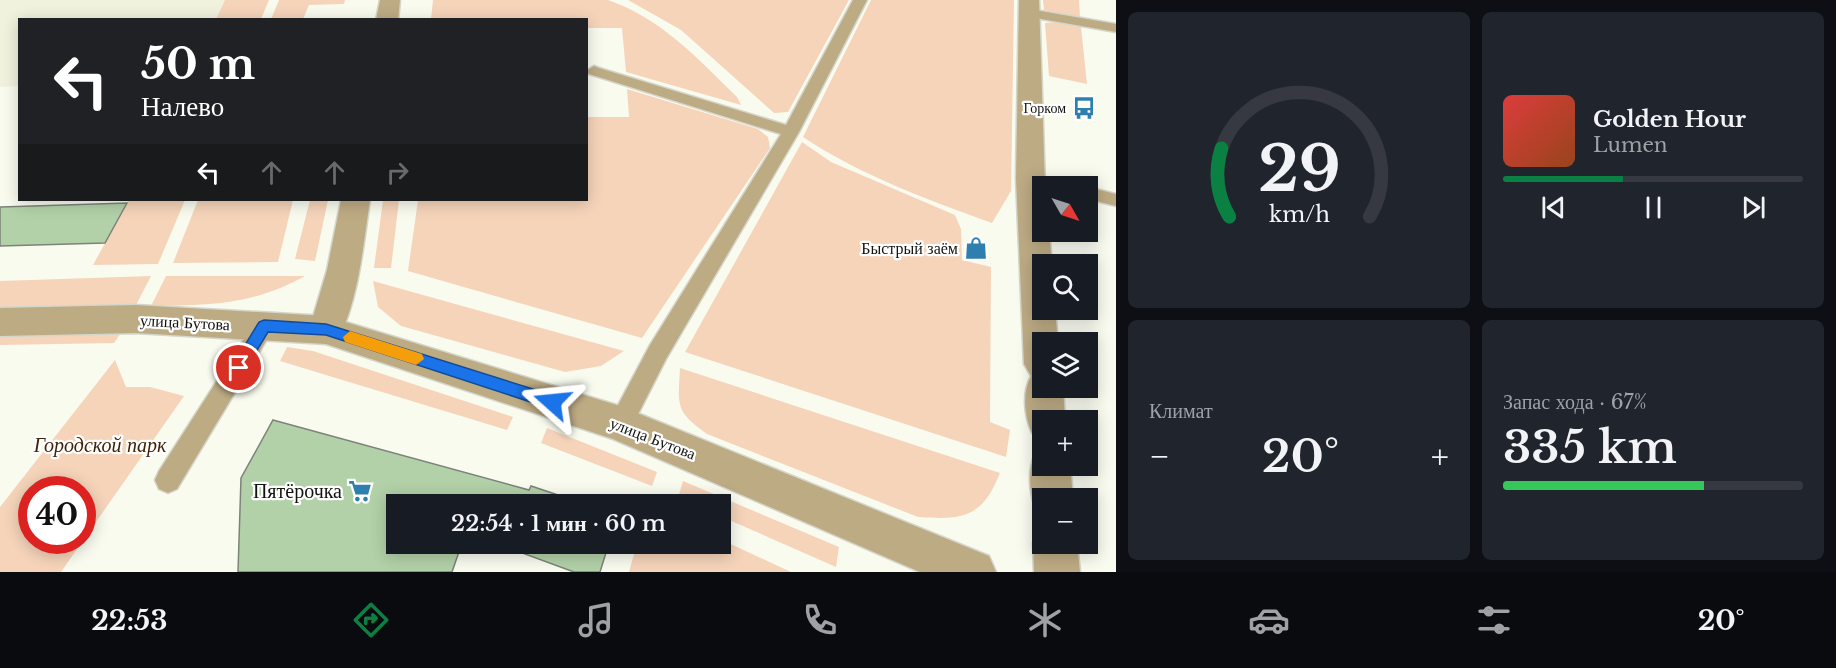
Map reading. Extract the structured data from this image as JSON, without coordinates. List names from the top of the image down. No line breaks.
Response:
{"streets":{"street":["улица Бутова"]},"parks":["Городской парк"],"places":{"bus stop":["Горком"],"shop":["Быстрый заём"],"supermarket":["Пятёрочка"]},"north":"bottom right","page":{"turn":["50 m","Налево"],"song":["Golden Hour","Lumen"],"map_buttons":["+","−"],"tile":["Климат",["Запас хода · 67%","335 km"]],"heat":["−","20°","+"],"limit":"40","trip":"22:54 · 1 мин · 60 m","tabs":["22:53","20°"],"gauge":["29","km/h"]}}
